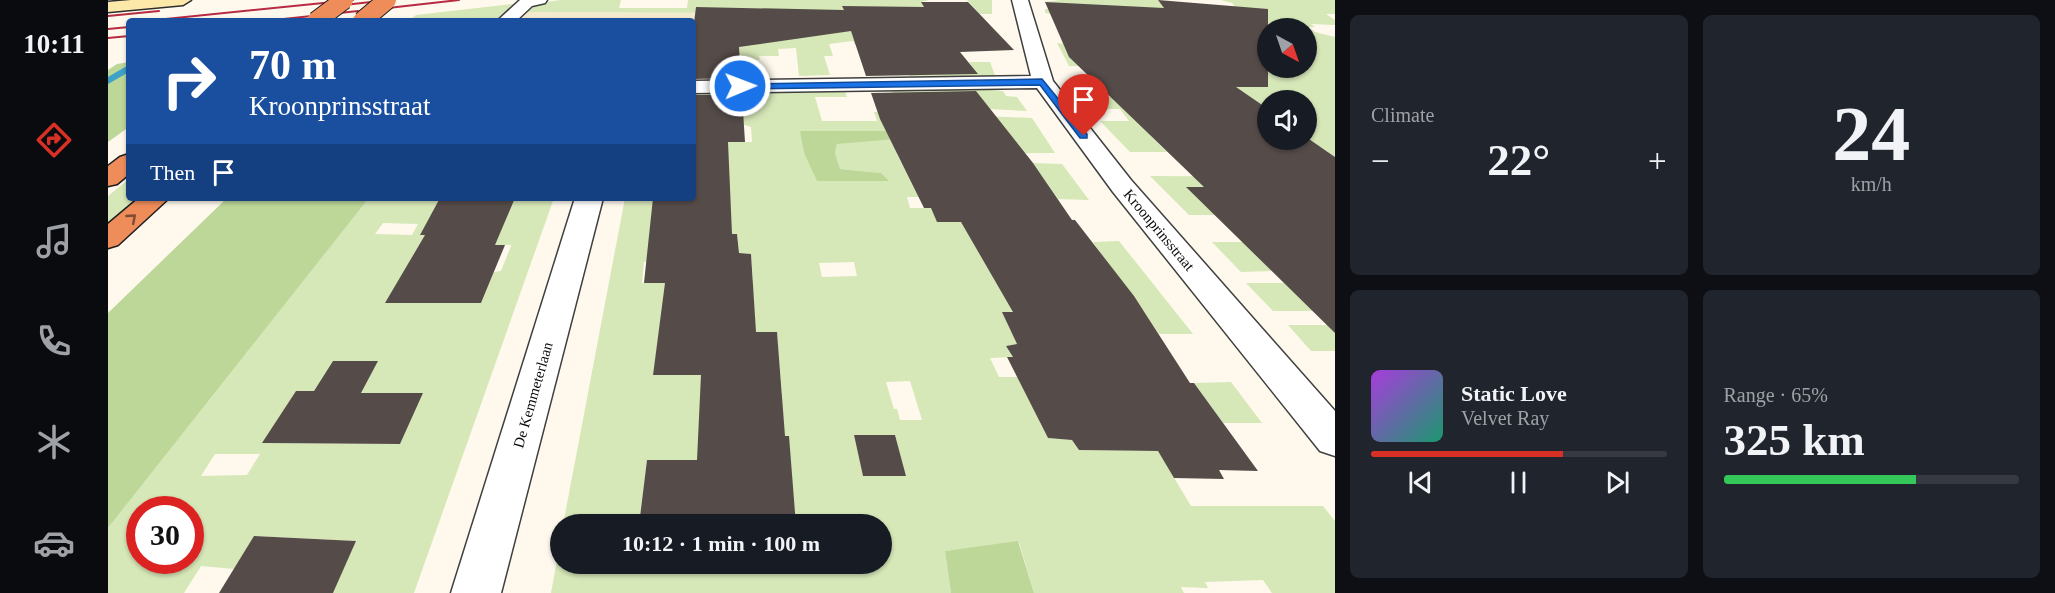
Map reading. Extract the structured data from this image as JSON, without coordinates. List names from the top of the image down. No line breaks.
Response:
{"streets":{"street":["Kroonprinsstraat","De Kemmeterlaan"]},"north":"bottom right","page":{"tabs":"10:11","tile":["Climate",["24","km/h"],["Range · 65%","325 km"]],"turn":["70 m","Kroonprinsstraat"],"heat":["−","22°","+"],"then":"Then","song":["Static Love","Velvet Ray"],"limit":"30","trip":"10:12 · 1 min · 100 m"}}
